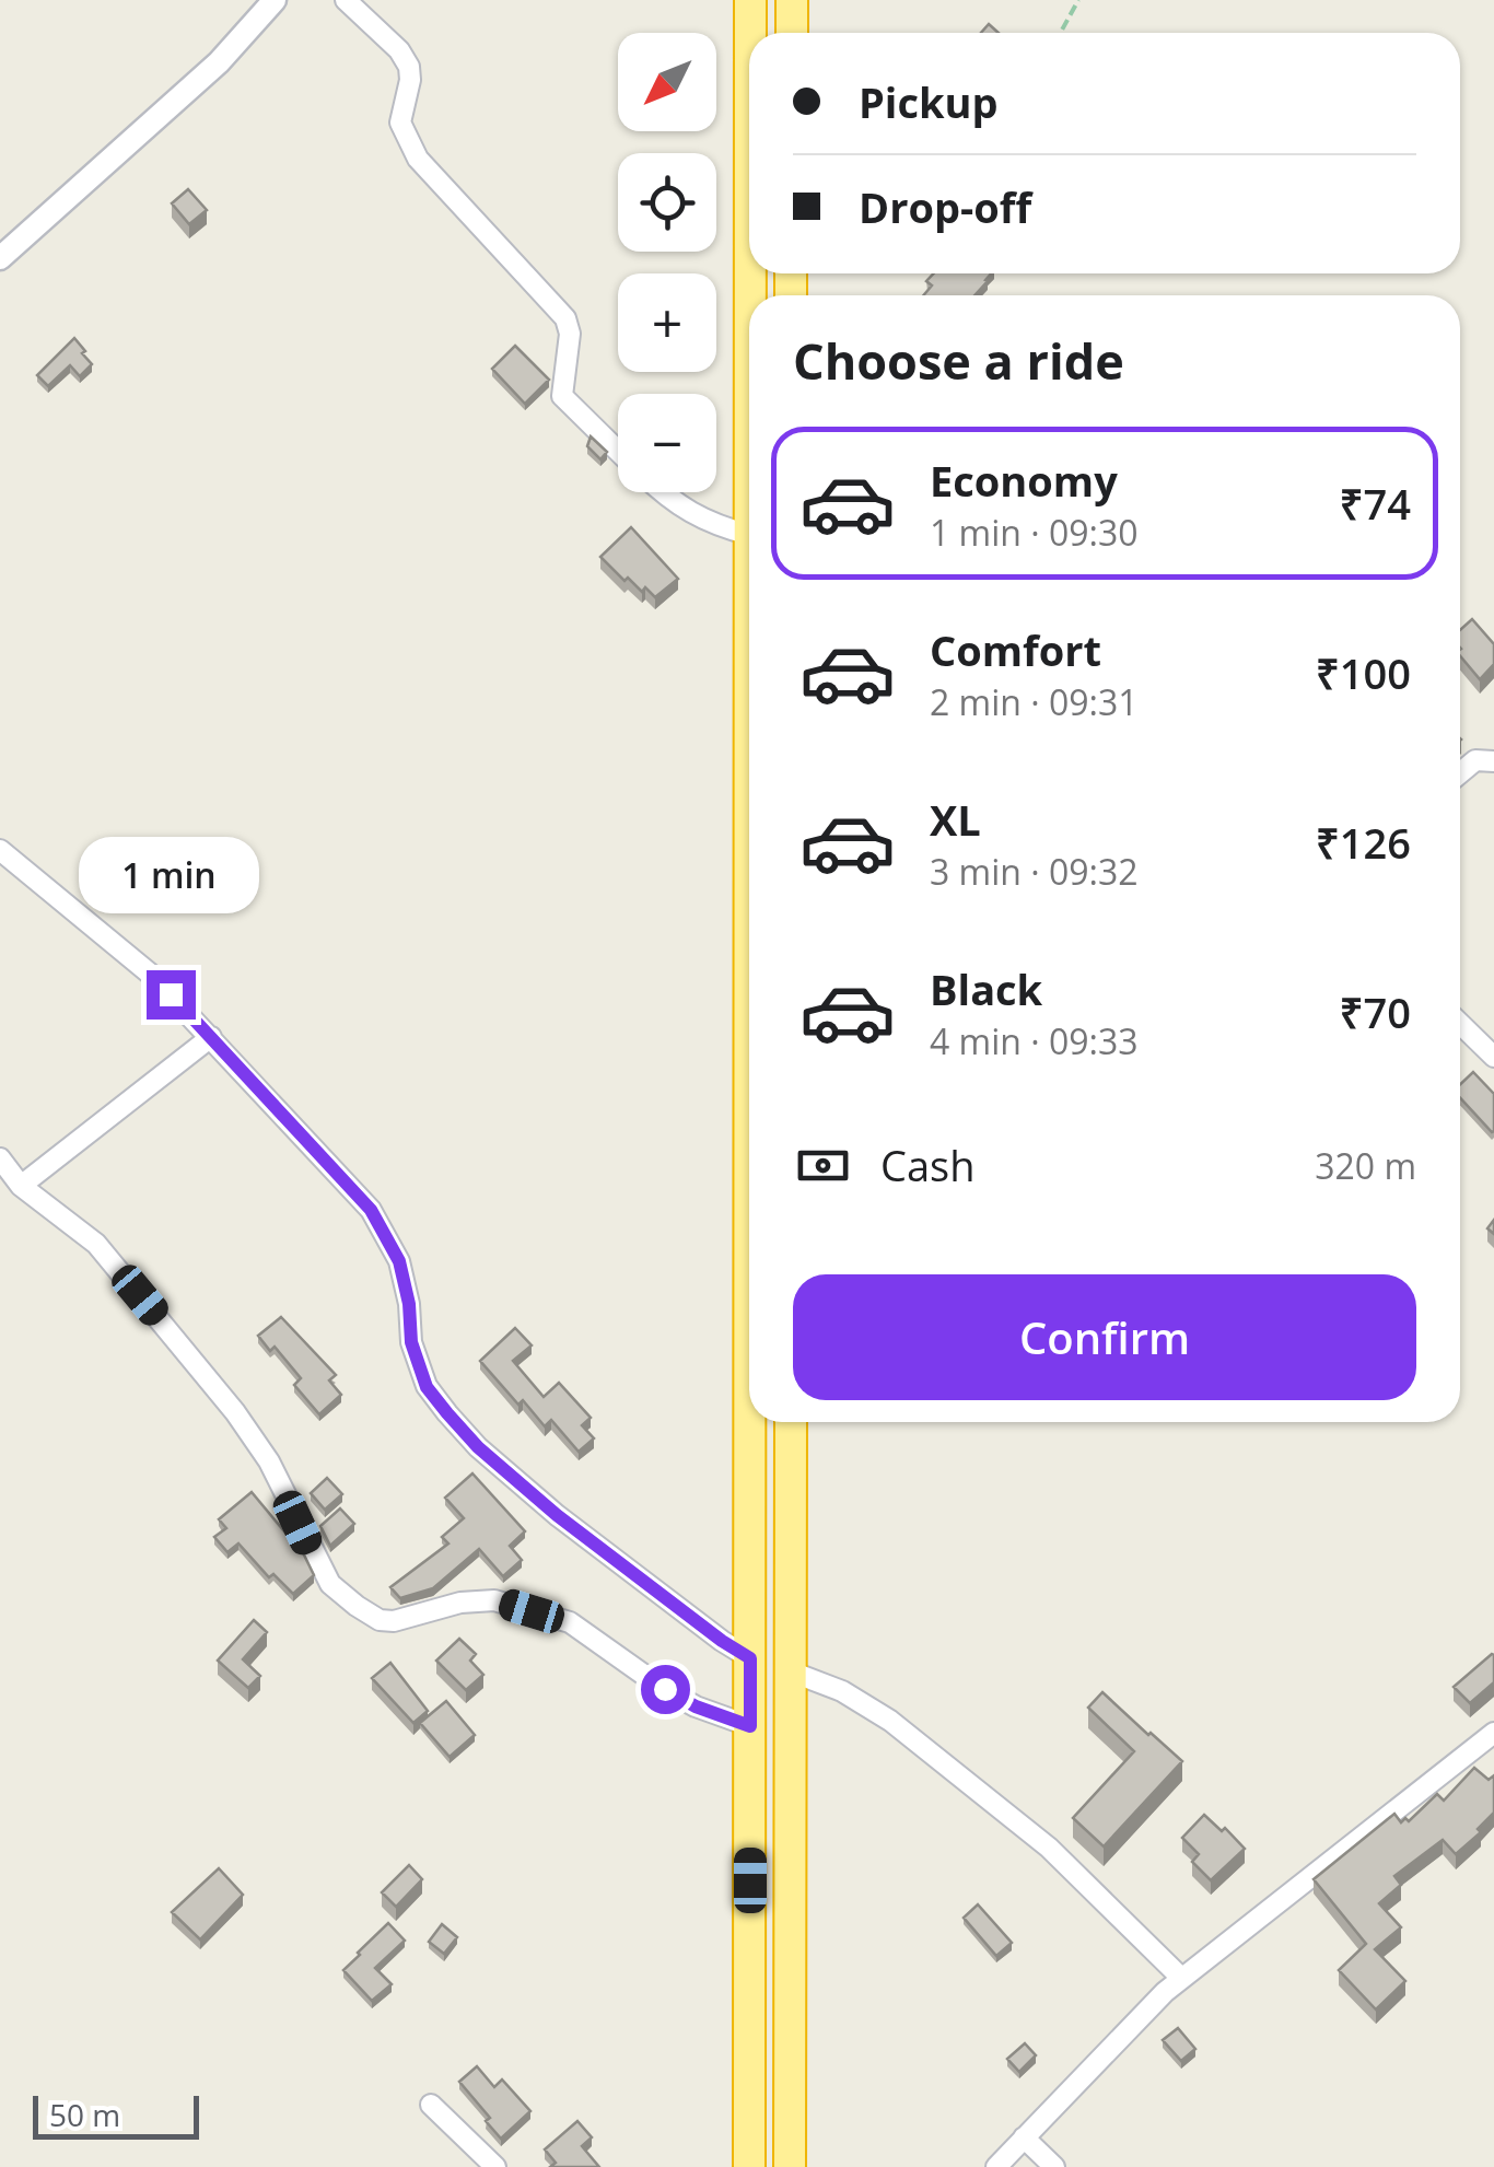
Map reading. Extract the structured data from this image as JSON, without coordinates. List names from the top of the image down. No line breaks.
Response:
{"scale_bar":"50 m","north":"bottom left","page":{"map_buttons":["+","−"],"banner":["Pickup","Drop-off"],"heading":"Choose a ride","list":[{"name":"Economy","note":"1 min · 09:30","value":"₹74"},{"name":"Comfort","note":"2 min · 09:31","value":"₹100"},{"name":"XL","note":"3 min · 09:32","value":"₹126"},{"name":"Black","note":"4 min · 09:33","value":"₹70"}],"bubble":"1 min","pay":["Cash","320 m"],"buttons":"Confirm","scale":"50 m"}}
